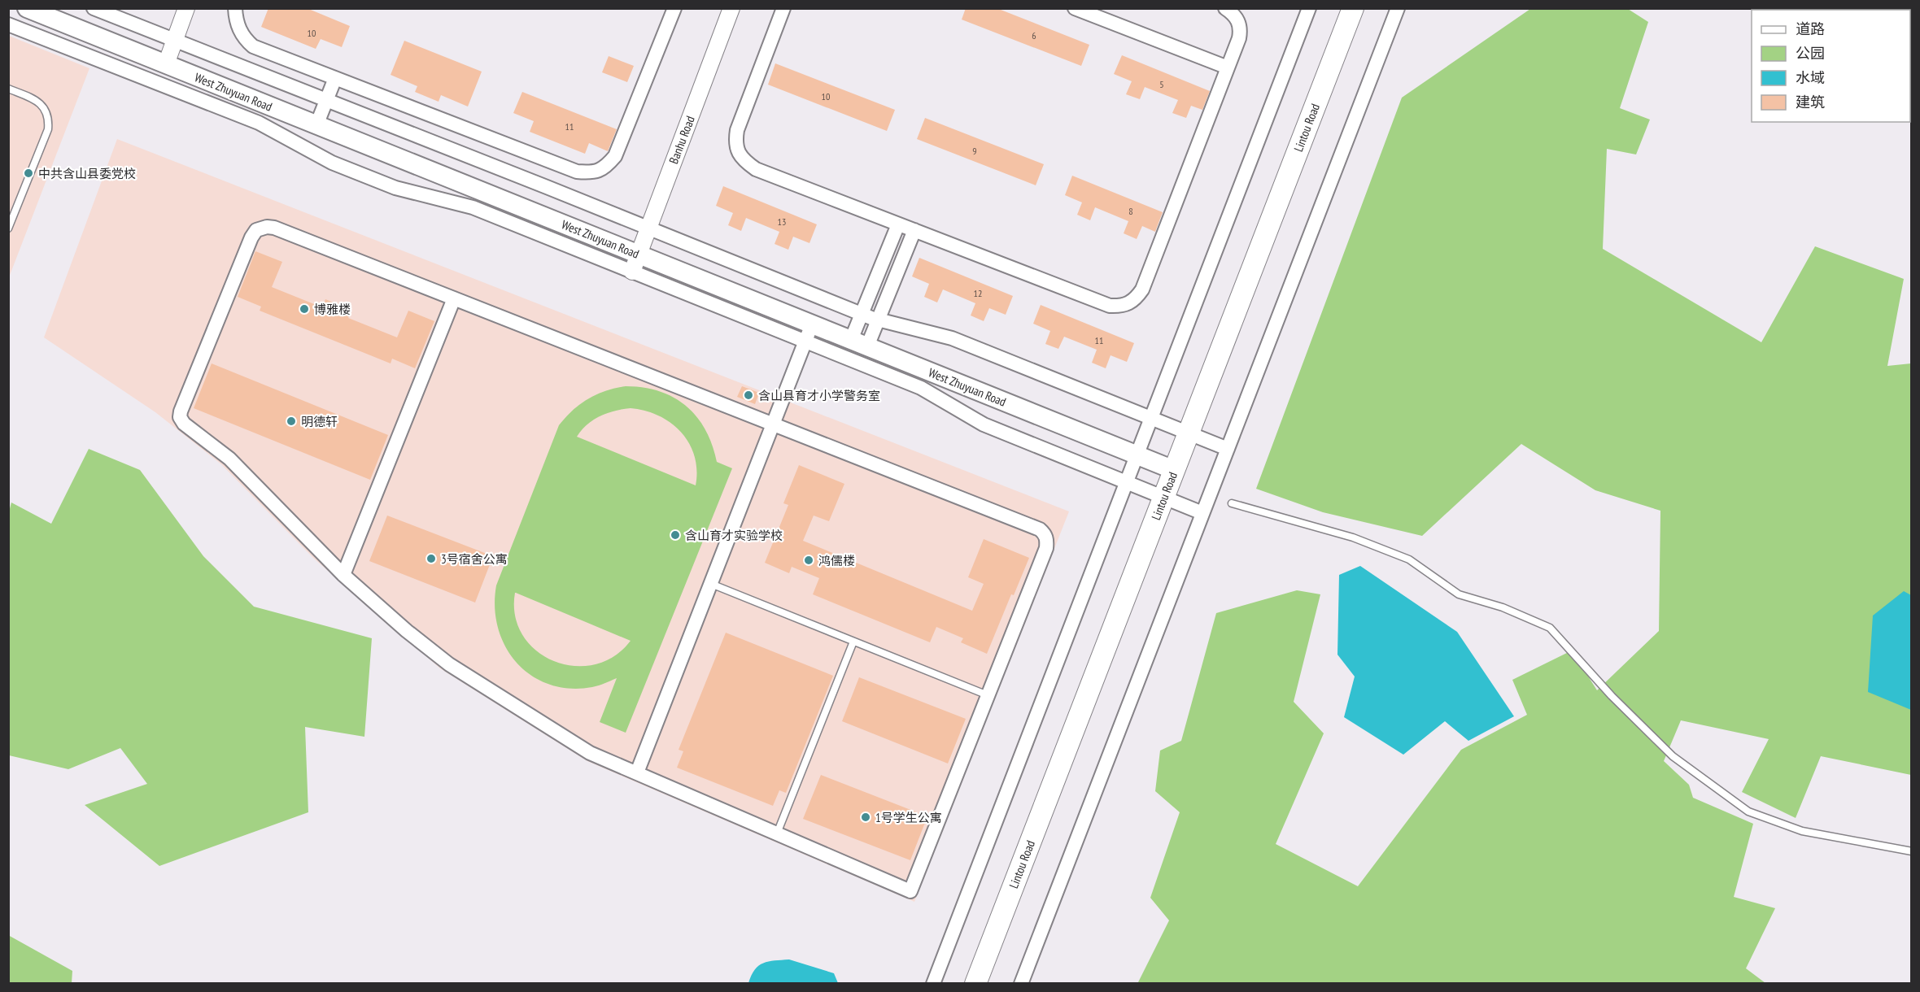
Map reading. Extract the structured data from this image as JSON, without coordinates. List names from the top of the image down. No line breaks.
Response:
{"streets":{"main road":["West Zhuyuan Road","Lintou Road"],"street":["Banhu Road"]},"crossings":[["West Zhuyuan Road","Lintou Road"],["West Zhuyuan Road","Banhu Road"]],"places":["中共含山县委党校","博雅楼","含山县育才小学警务室","明德轩","含山育才实验学校","3号宿舍公寓","鸿儒楼","1号学生公寓"],"house_numbers":["10","6","5","10","11","9","8","13","12","11"],"legend":["道路","公园","水域","建筑"]}
